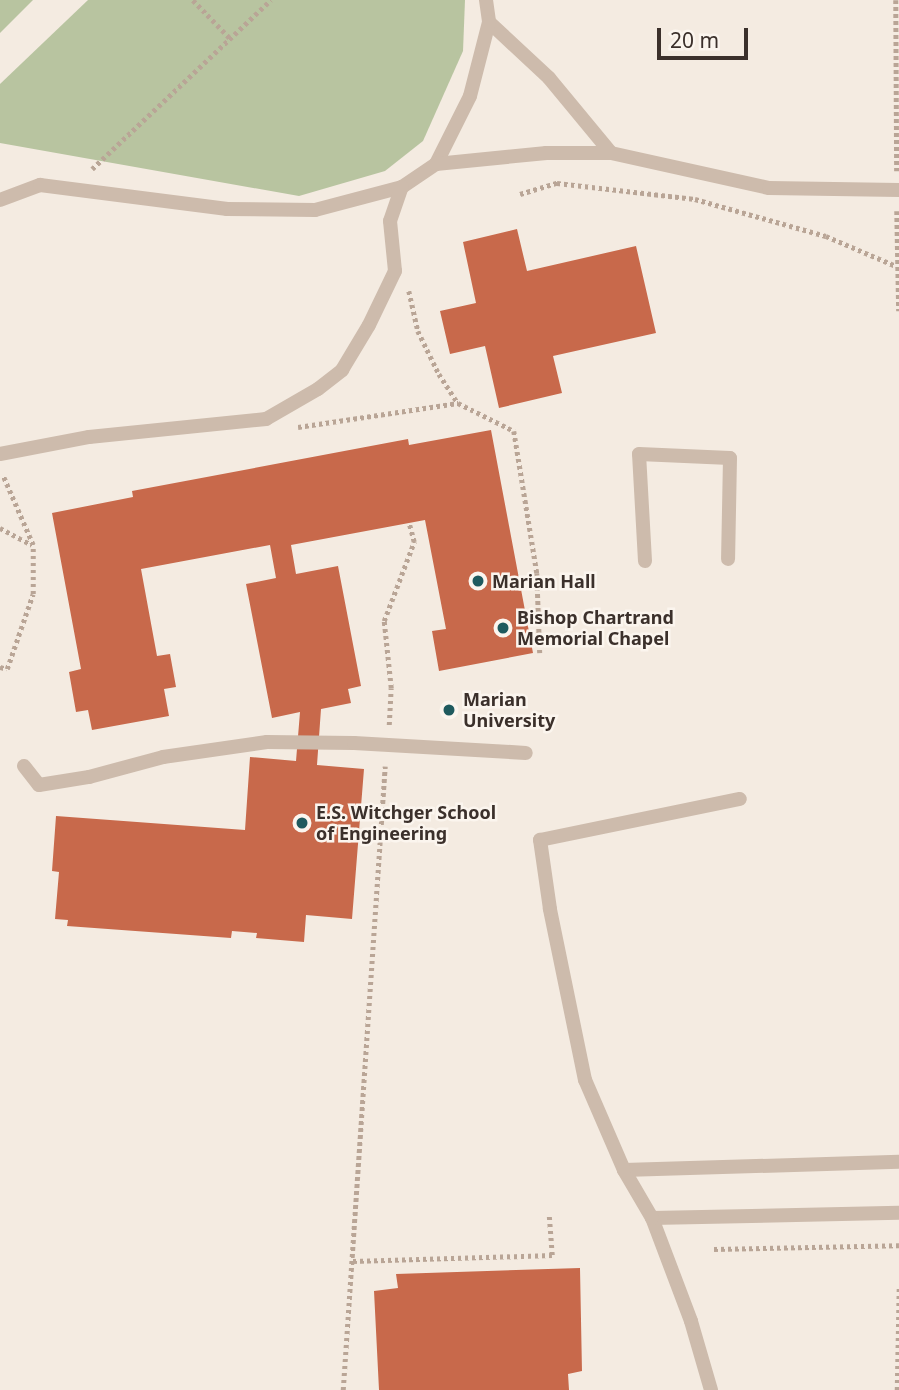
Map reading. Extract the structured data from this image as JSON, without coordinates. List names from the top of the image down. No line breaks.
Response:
{"places":["Marian Hall","Bishop Chartrand Memorial Chapel","Marian University","E.S. Witchger School of Engineering"],"scale_bar":"20 m"}
